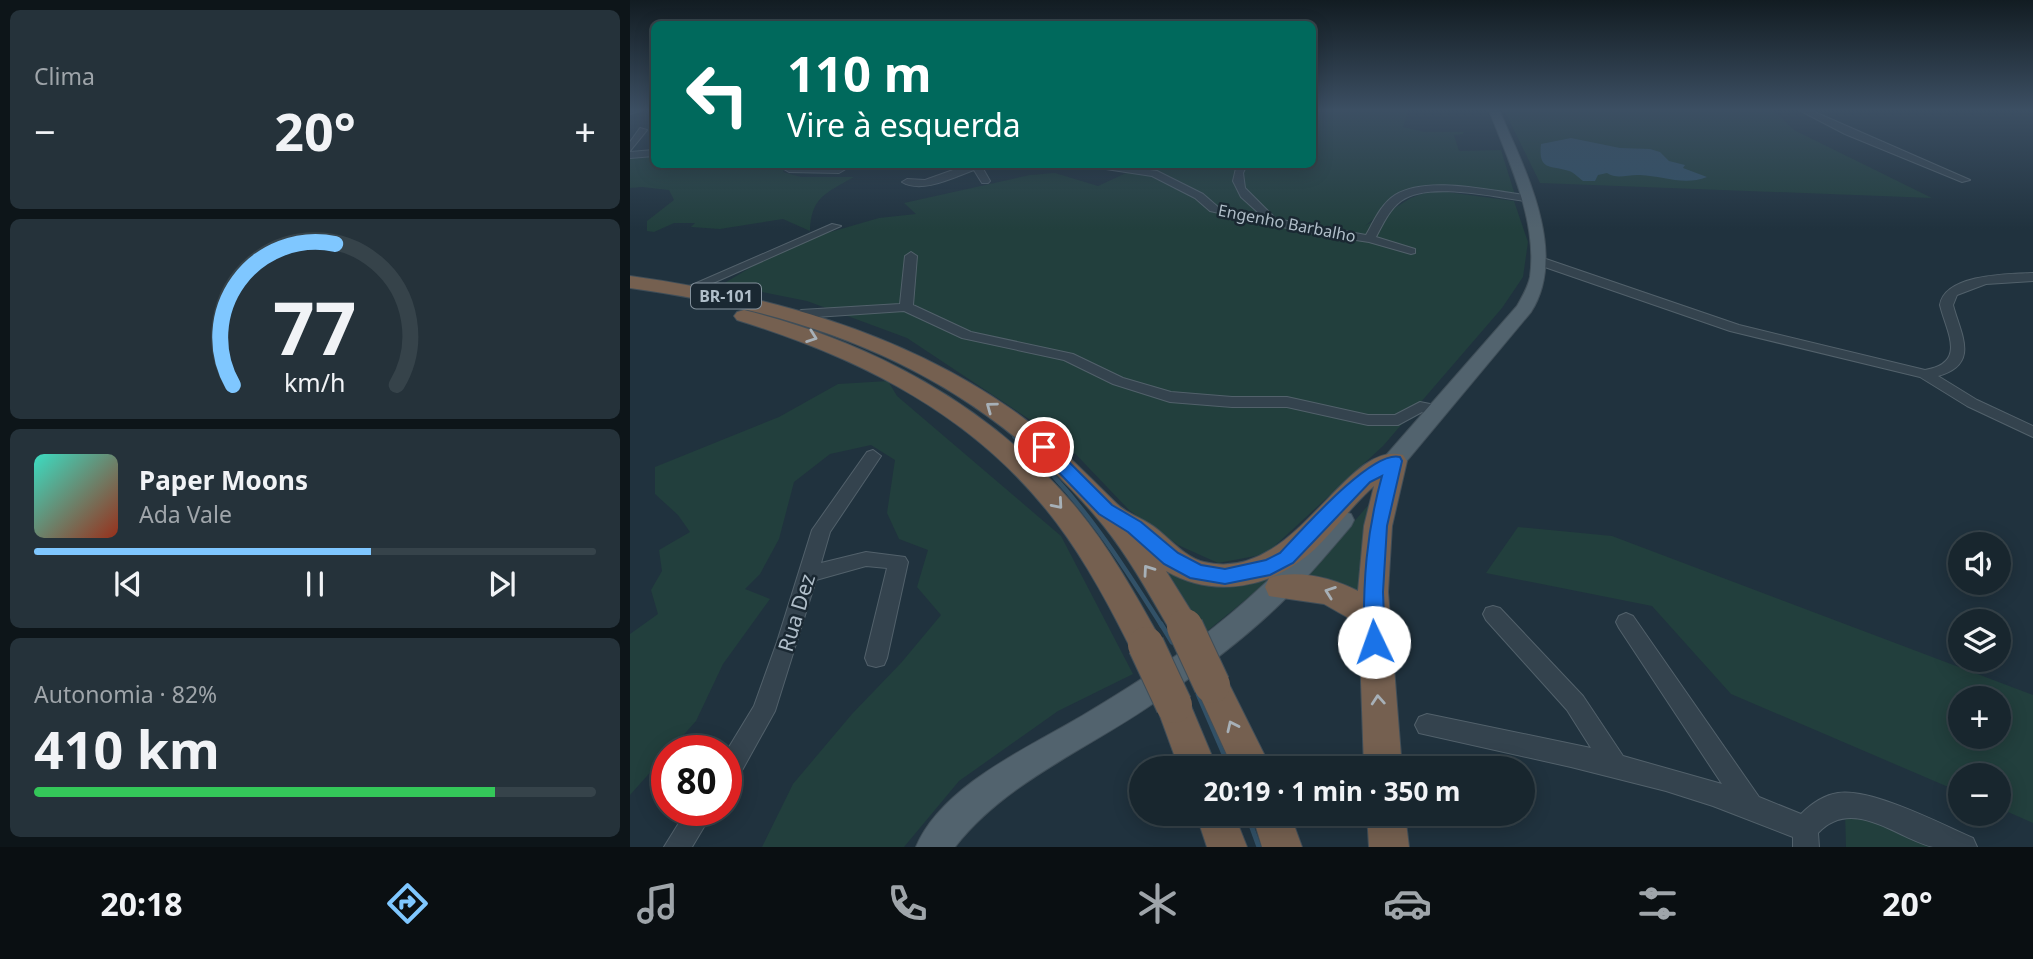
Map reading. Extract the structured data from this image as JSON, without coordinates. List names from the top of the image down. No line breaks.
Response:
{"streets":{"highway":["BR-101"],"street":["Engenho Barbalho","Rua Dez"]},"page":{"tile":["Clima",["Autonomia · 82%","410 km"]],"turn":["110 m","Vire à esquerda"],"heat":["−","20°","+"],"song":["Paper Moons","Ada Vale"],"map_buttons":["+","−"],"limit":"80","trip":"20:19 · 1 min · 350 m","tabs":["20:18","20°"],"gauge":["77","km/h"]}}
